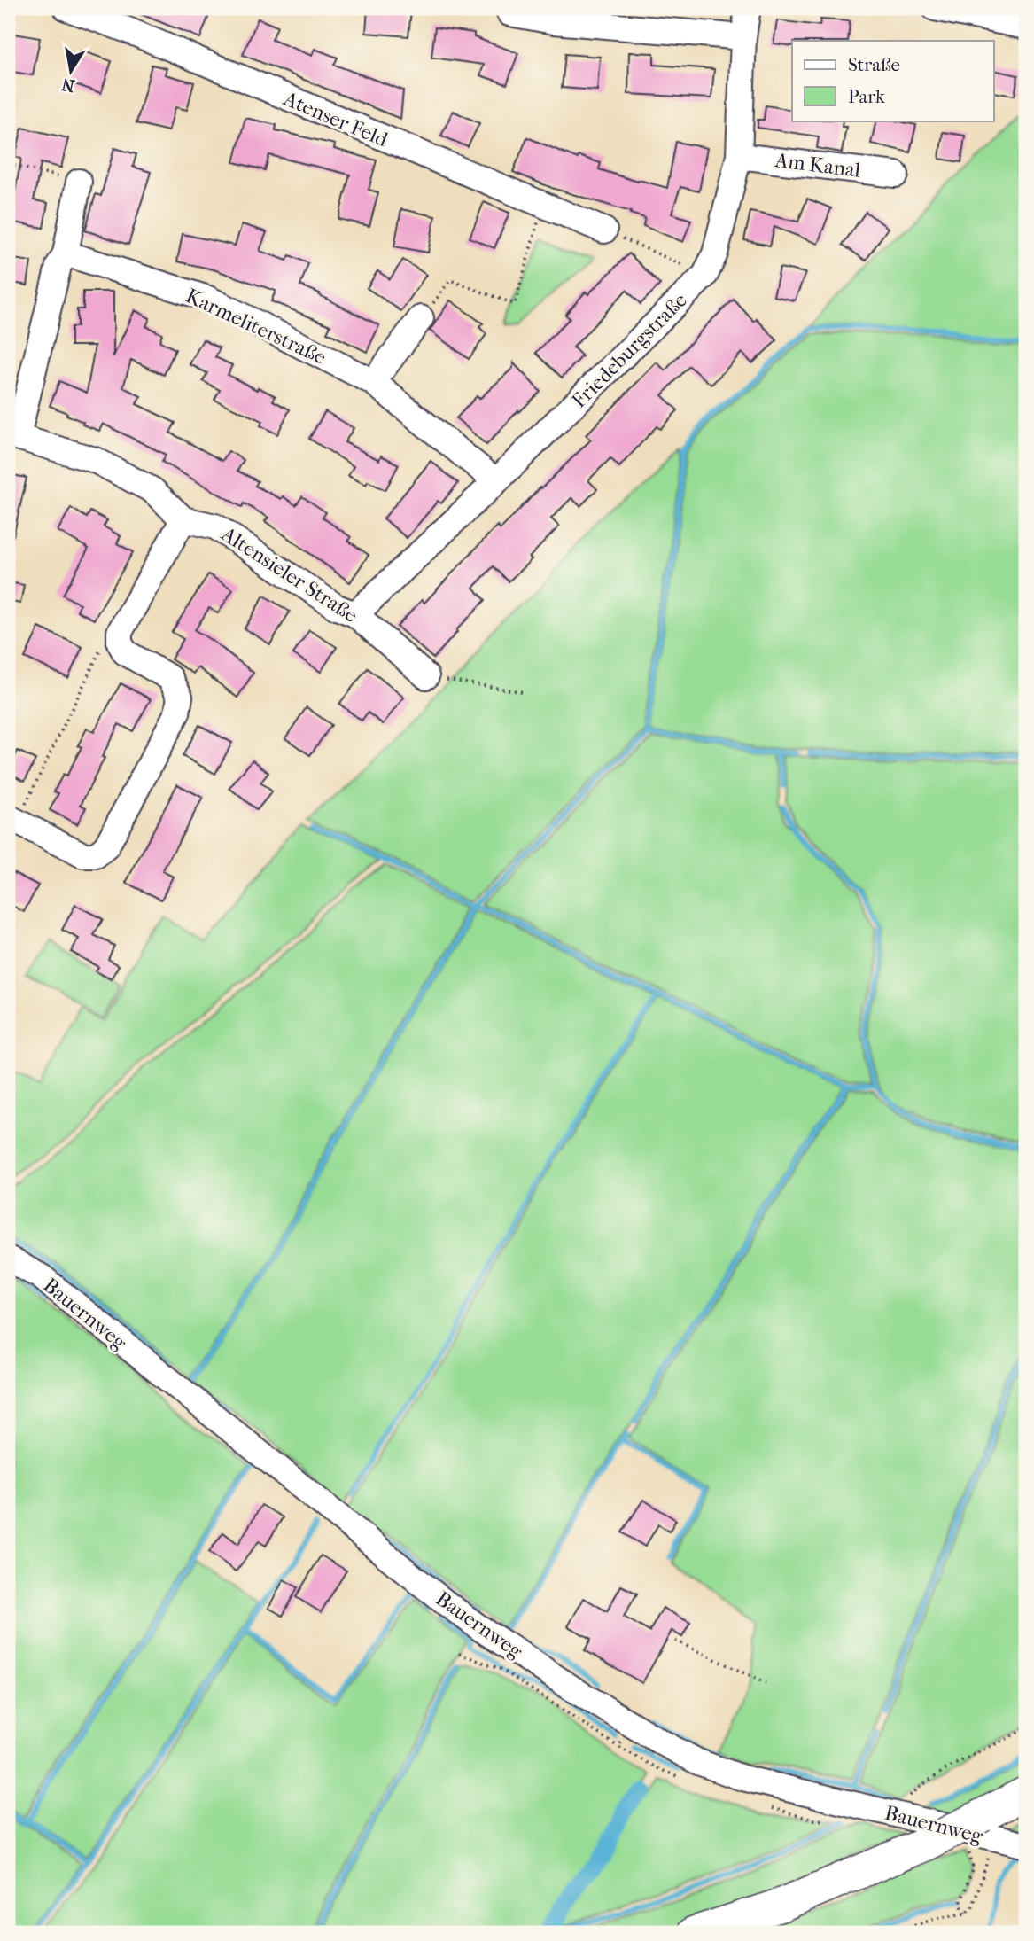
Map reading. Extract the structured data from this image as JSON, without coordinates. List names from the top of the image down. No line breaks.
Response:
{"streets":{"street":["Atenser Feld","Am Kanal","Karmeliterstraße","Friedeburgstraße","Altensieler Straße","Bauernweg"]},"crossings":[["Am Kanal","Friedeburgstraße"],["Karmeliterstraße","Friedeburgstraße"],["Friedeburgstraße","Altensieler Straße"]],"legend":["Straße","Park"],"north":"bottom"}
